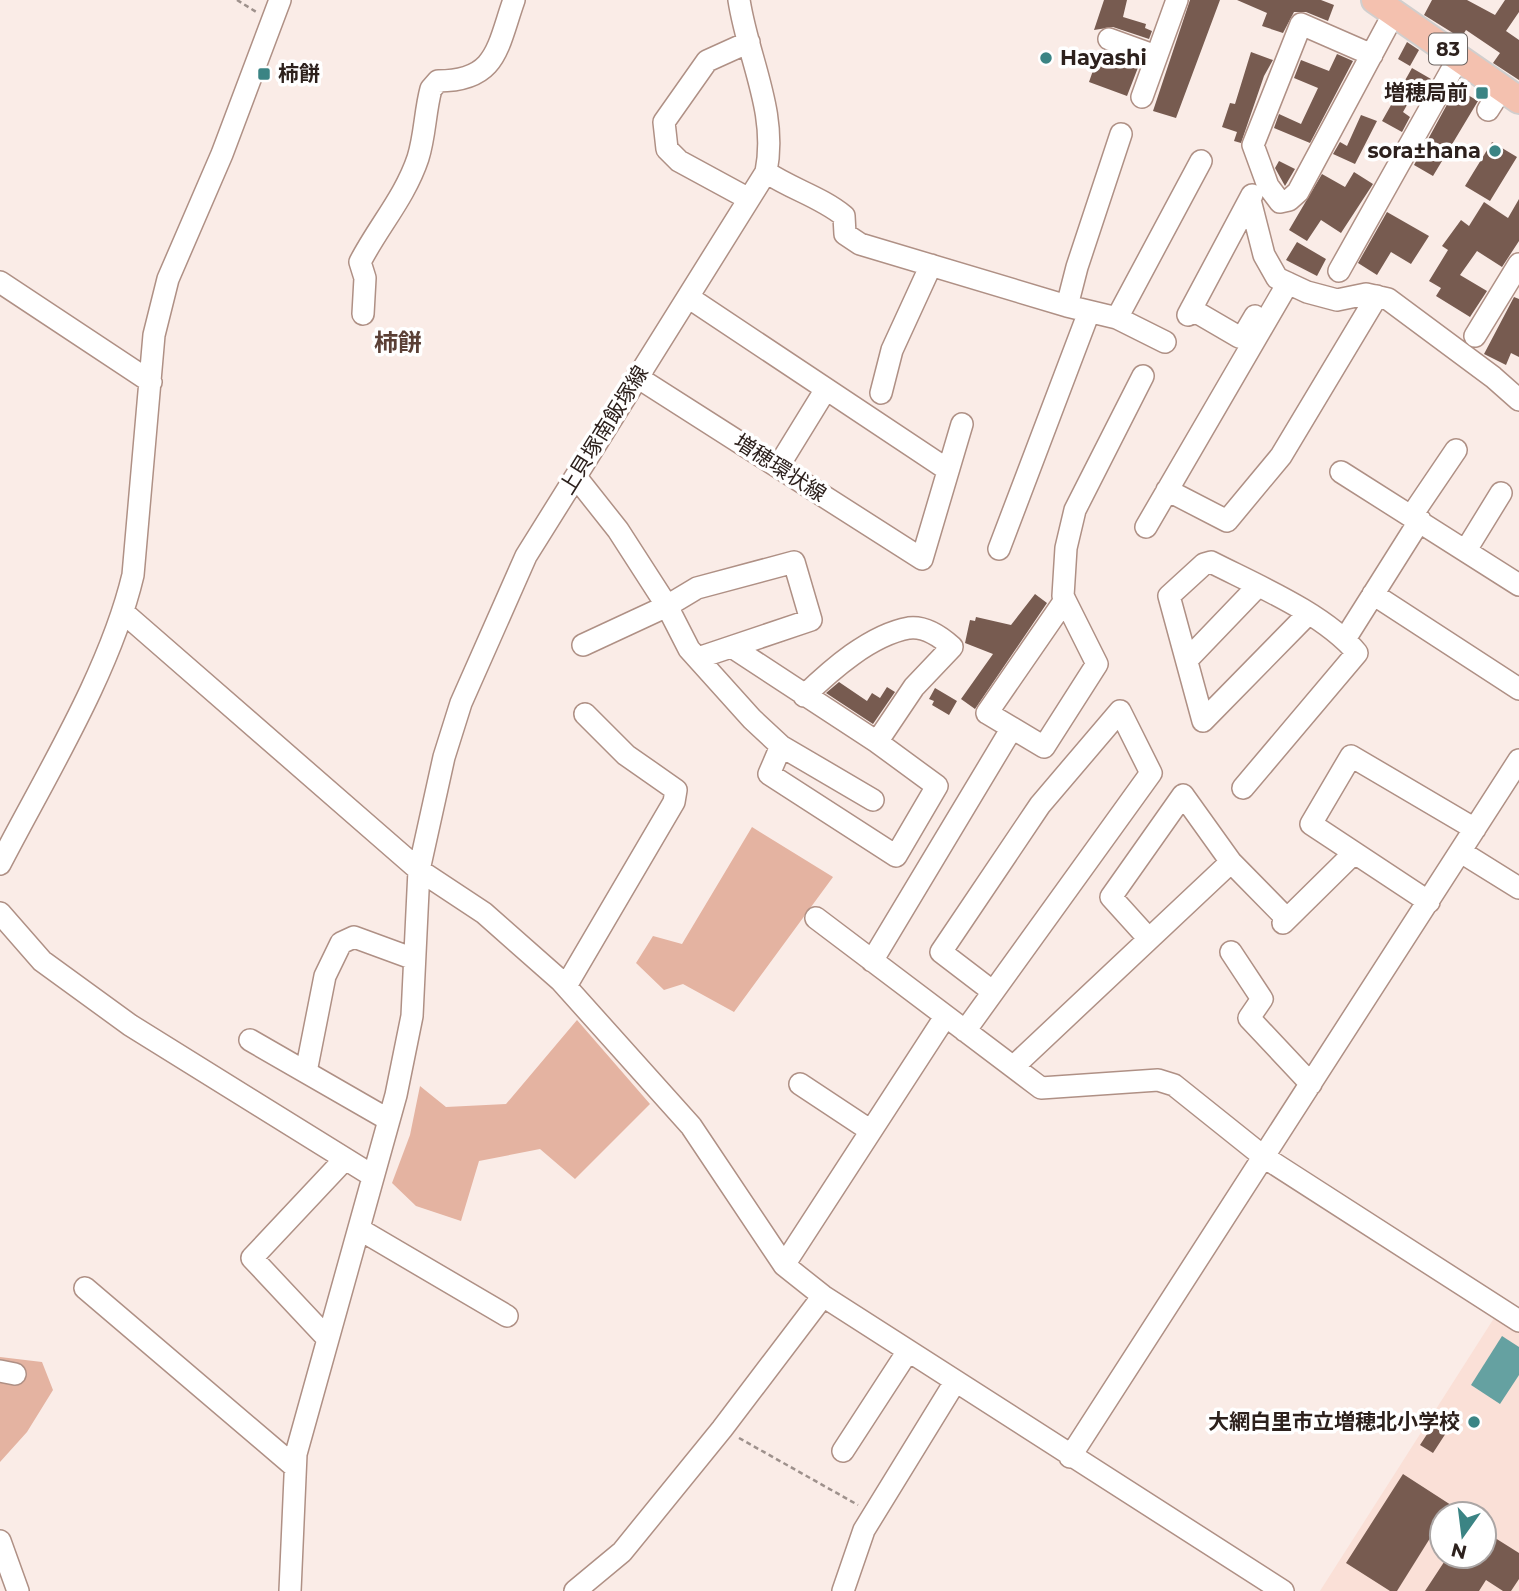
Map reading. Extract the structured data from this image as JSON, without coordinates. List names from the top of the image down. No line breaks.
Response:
{"streets":{"main road":["83"],"street":["上貝塚南飯塚線","増穂環状線"]},"crossings":[["上貝塚南飯塚線","増穂環状線"]],"districts":["柿餅"],"places":{"other":["Hayashi","sora±hana","大網白里市立増穂北小学校"],"transit":["柿餅","増穂局前"]},"north":"bottom"}
